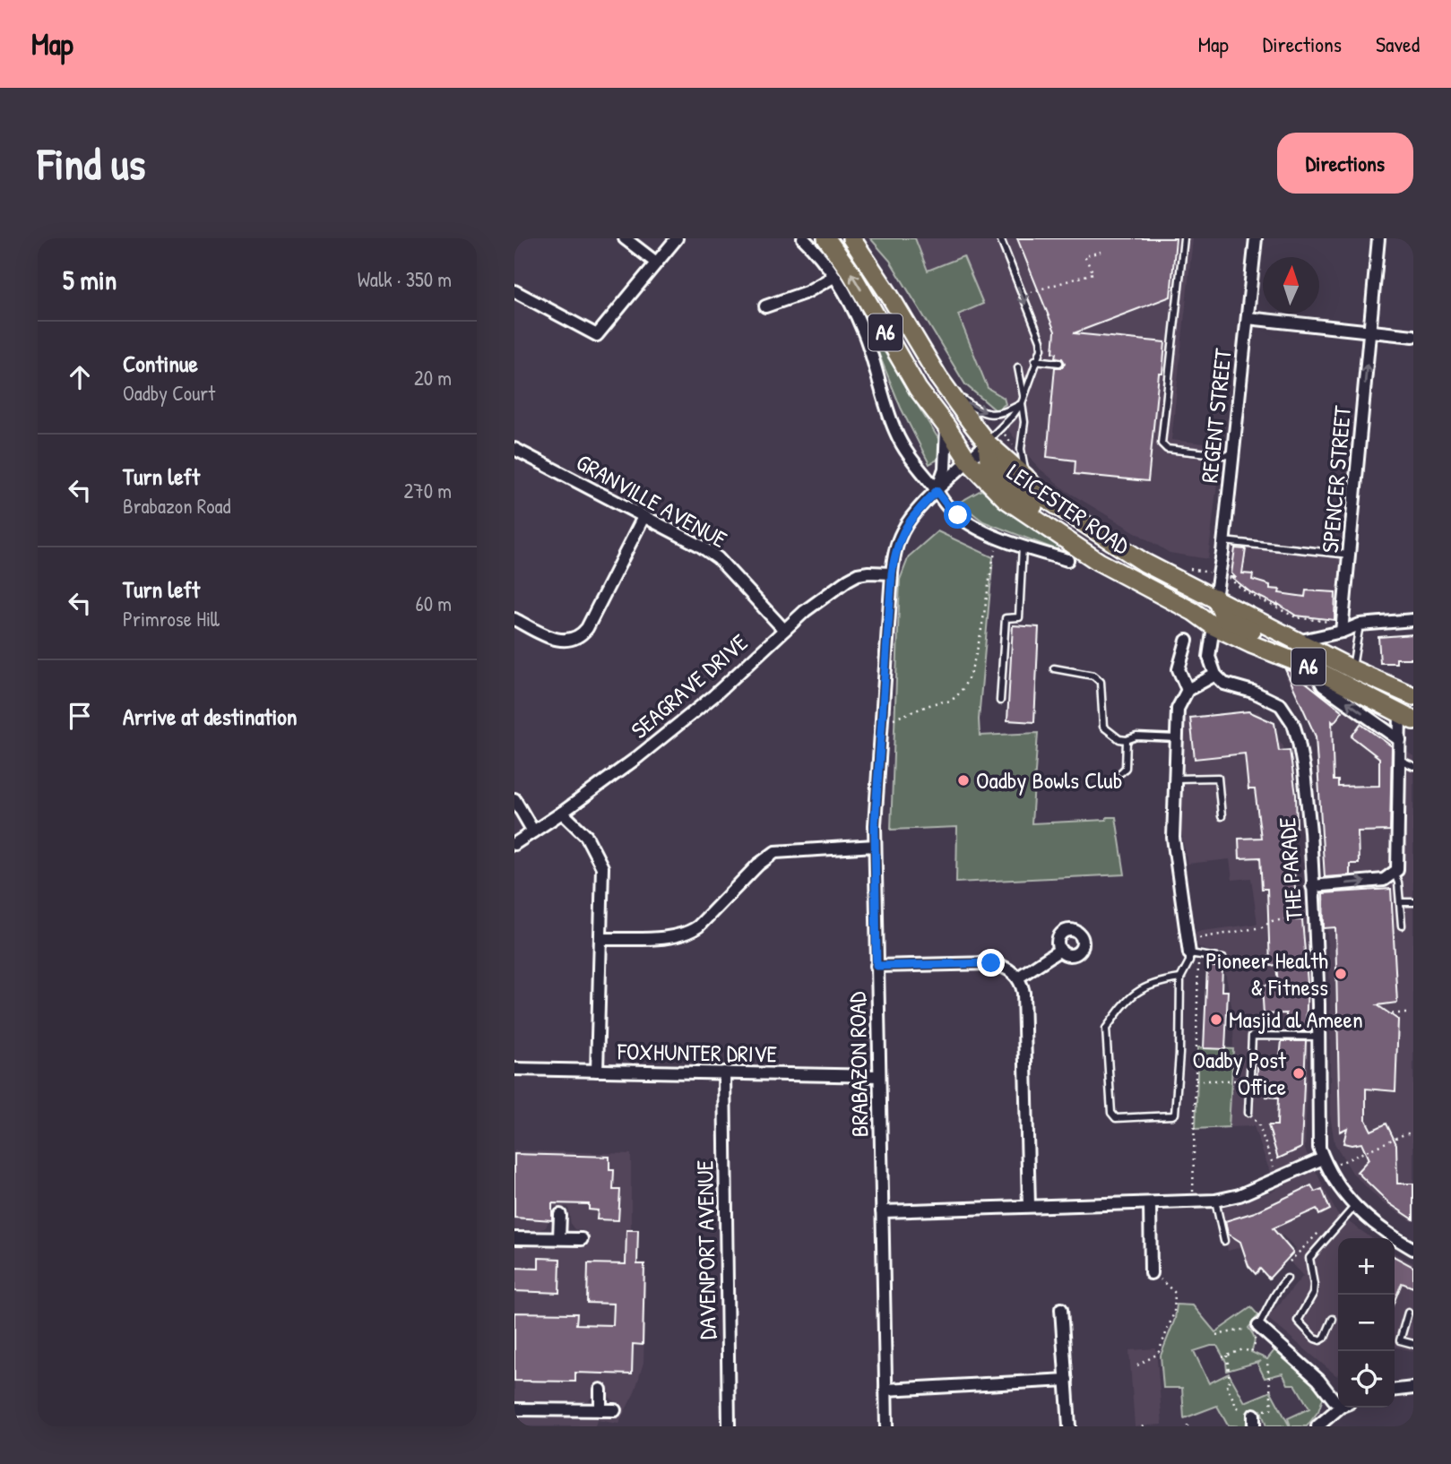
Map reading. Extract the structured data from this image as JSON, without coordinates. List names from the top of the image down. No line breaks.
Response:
{"streets":{"highway":["A6","LEICESTER ROAD"],"street":["REGENT STREET","SPENCER STREET","GRANVILLE AVENUE","SEAGRAVE DRIVE","THE PARADE","FOXHUNTER DRIVE","BRABAZON ROAD","DAVENPORT AVENUE"]},"crossings":[["A6","REGENT STREET"],["A6","LEICESTER ROAD"],["A6","BRABAZON ROAD"],["REGENT STREET","LEICESTER ROAD"],["GRANVILLE AVENUE","SEAGRAVE DRIVE"],["LEICESTER ROAD","BRABAZON ROAD"],["SEAGRAVE DRIVE","BRABAZON ROAD"],["FOXHUNTER DRIVE","BRABAZON ROAD"],["FOXHUNTER DRIVE","DAVENPORT AVENUE"]],"one_way":["SPENCER STREET"],"places":["Oadby Bowls Club","Pioneer Health & Fitness","Masjid al Ameen","Oadby Post Office"],"north":"top","page":{"header":"Map","nav":["Map","Directions","Saved"],"buttons":"Directions","title":"Find us","heading":["5 min","Walk · 350 m"],"list":[["Continue","Oadby Court","20 m"],["Turn left","Brabazon Road","270 m"],["Turn left","Primrose Hill","60 m"],"Arrive at destination"],"map_buttons":["+","−"]}}
